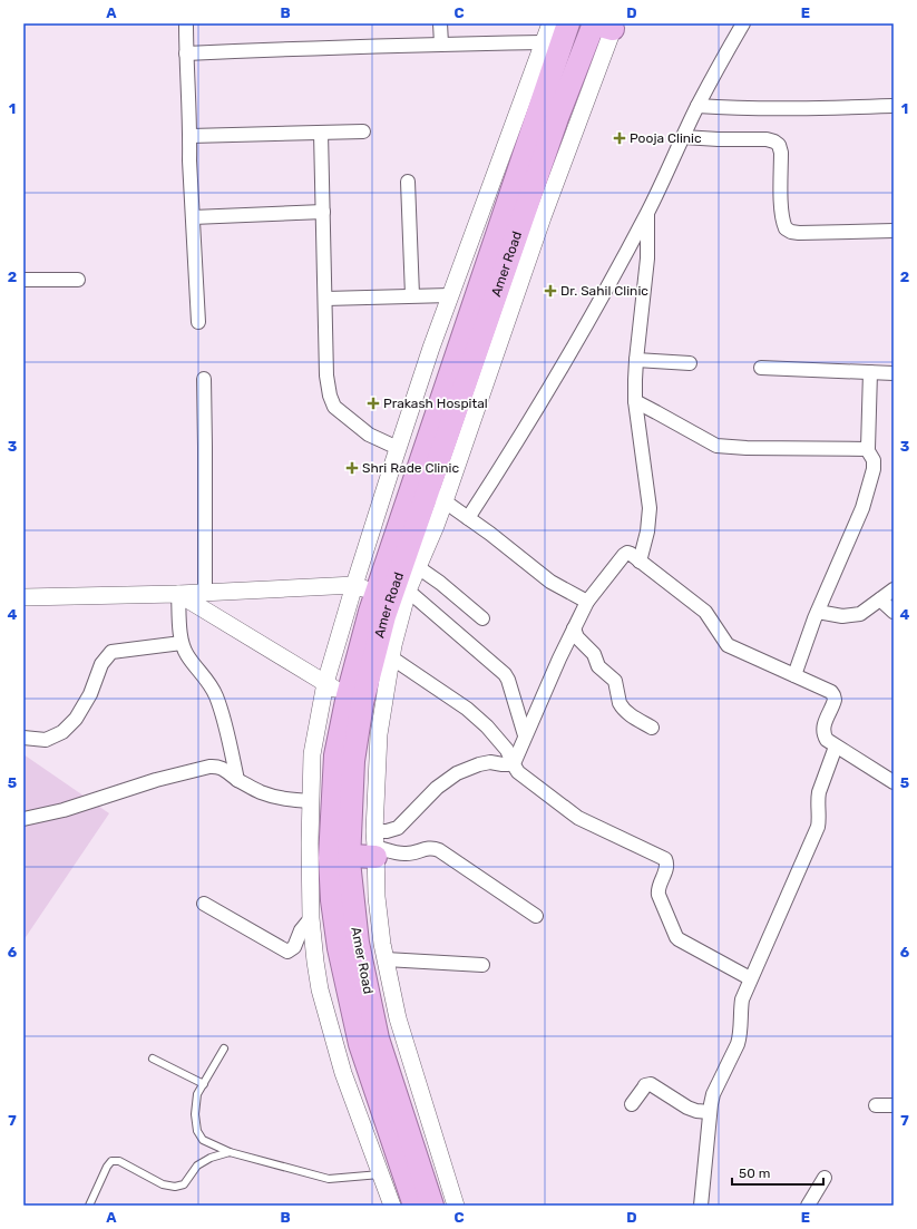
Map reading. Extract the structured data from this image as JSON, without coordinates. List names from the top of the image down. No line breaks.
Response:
{"streets":{"highway":["Amer Road"]},"places":{"health":["Pooja Clinic","Dr. Sahil Clinic","Prakash Hospital","Shri Rade Clinic"]},"scale_bar":"50 m","grid":{"columns":["A","B","C","D","E"],"rows":["1","2","3","4","5","6","7"]}}
